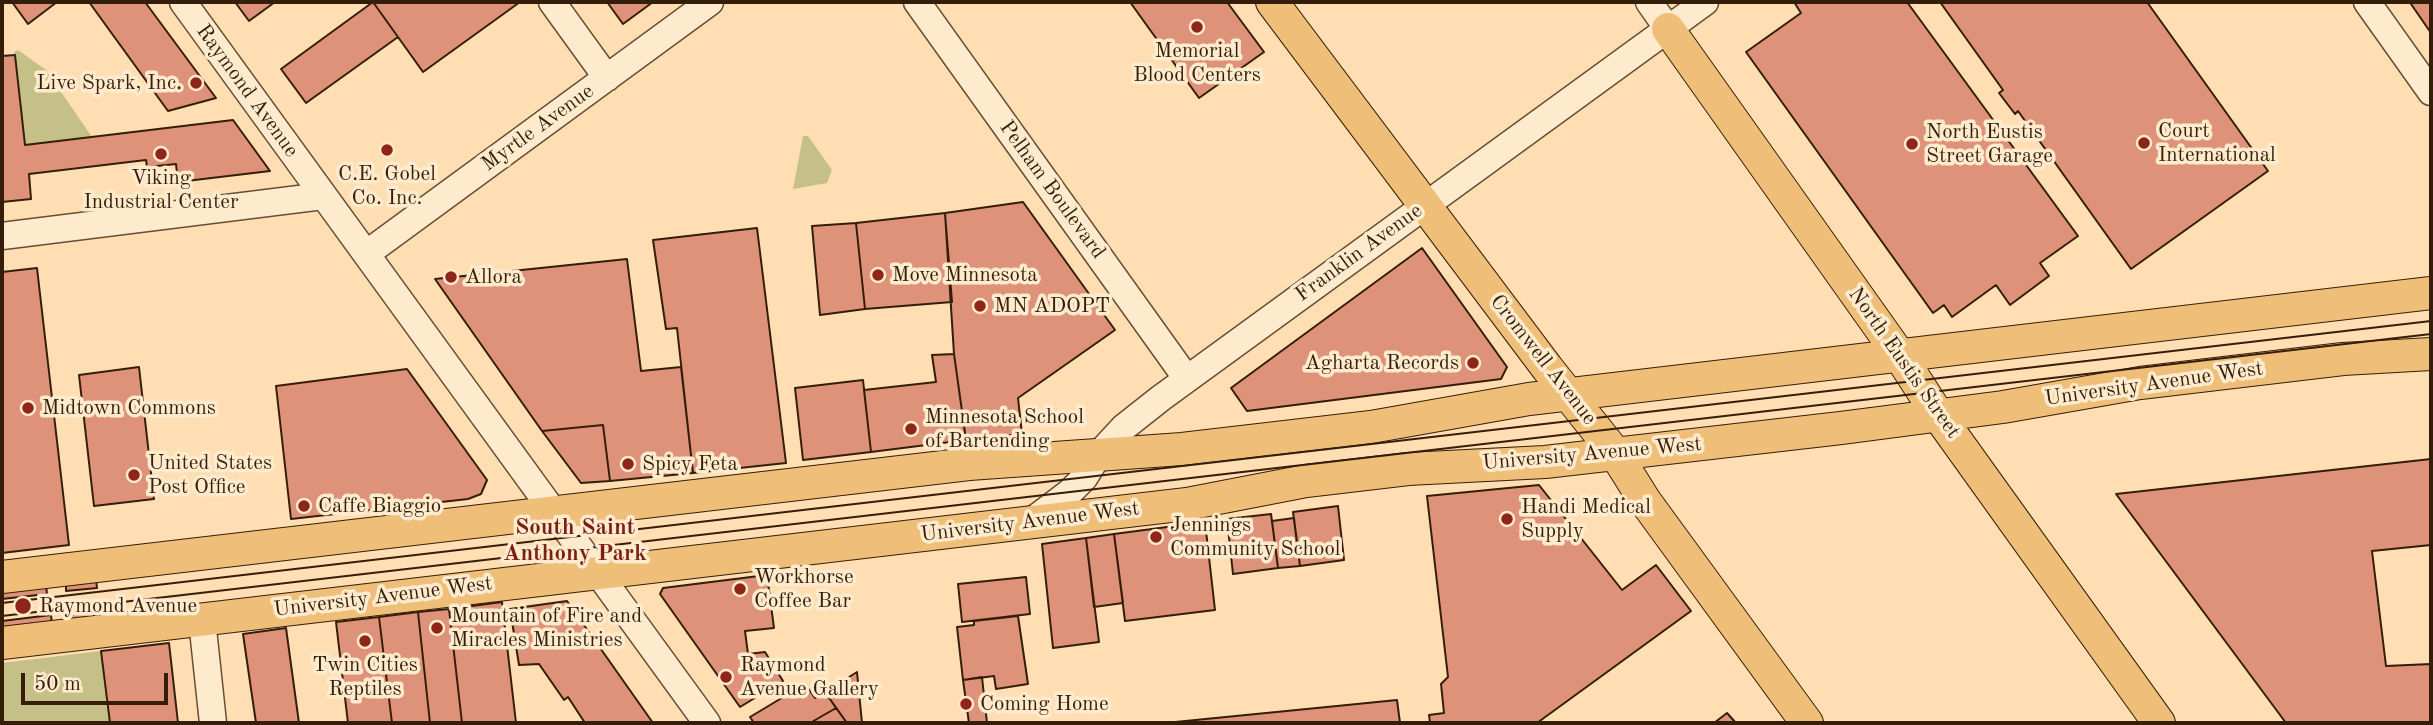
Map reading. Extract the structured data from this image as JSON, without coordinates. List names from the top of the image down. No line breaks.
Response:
{"streets":{"main road":["Cromwell Avenue","North Eustis Street","University Avenue West"],"street":["Raymond Avenue","Myrtle Avenue","Pelham Boulevard","Franklin Avenue"]},"crossings":[["Raymond Avenue","Myrtle Avenue"],["Raymond Avenue","University Avenue West"],["Pelham Boulevard","Franklin Avenue"],["Franklin Avenue","Cromwell Avenue"],["Franklin Avenue","North Eustis Street"],["Franklin Avenue","University Avenue West"],["Cromwell Avenue","University Avenue West"],["North Eustis Street","University Avenue West"]],"districts":["South Saint Anthony Park"],"places":["Memorial Blood Centers","Live Spark, Inc.","Court International","North Eustis Street Garage","C.E. Gobel Co. Inc.","Viking Industrial Center","Move Minnesota","Allora","MN ADOPT","Agharta Records","Midtown Commons","Minnesota School of Bartending","Spicy Feta","United States Post Office","Caffe Biaggio","Handi Medical Supply","Jennings Community School","Workhorse Coffee Bar","Raymond Avenue","Mountain of Fire and Miracles Ministries","Twin Cities Reptiles","Raymond Avenue Gallery","Coming Home"],"scale_bar":"50 m"}
